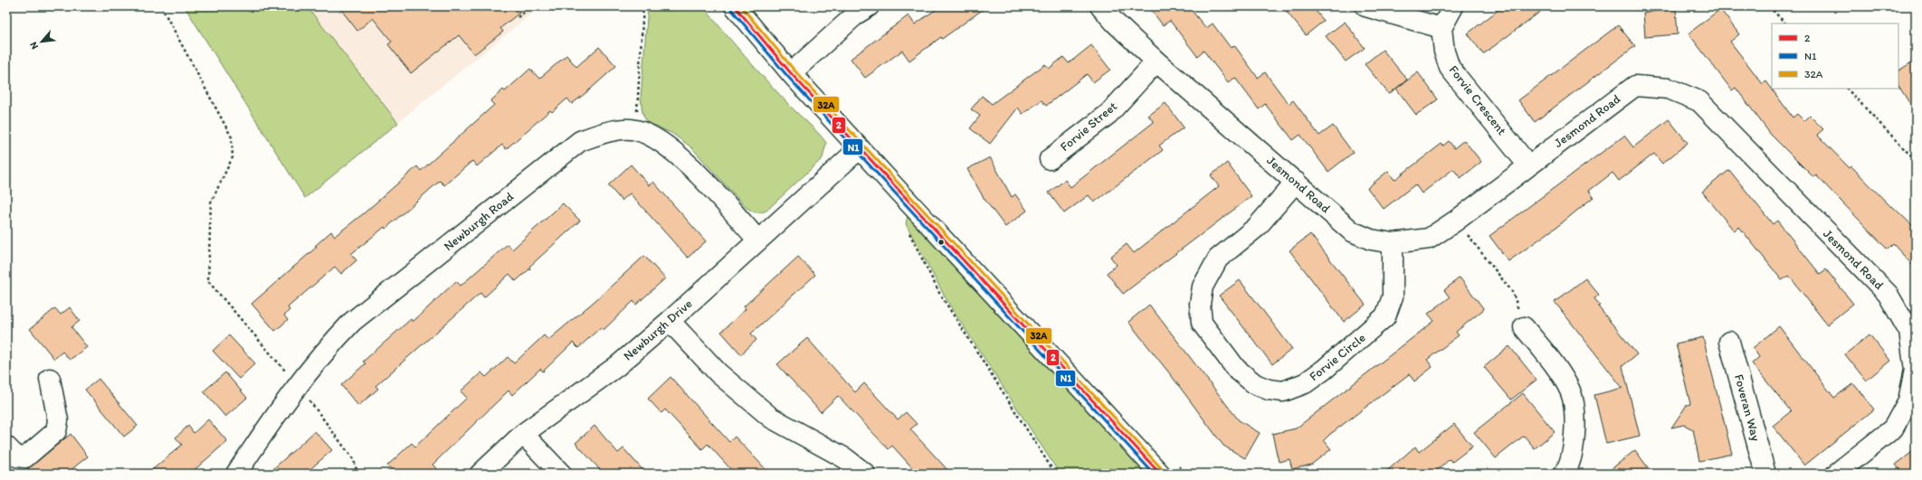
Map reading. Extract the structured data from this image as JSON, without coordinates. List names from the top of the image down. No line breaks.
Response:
{"streets":{"street":["Forvie Crescent","Jesmond Road","Forvie Street","Newburgh Road","Newburgh Drive","Forvie Circle","Foveran Way"]},"crossings":[["Forvie Crescent","Jesmond Road"],["Jesmond Road","Forvie Street"],["Jesmond Road","Forvie Circle"],["Newburgh Road","Newburgh Drive"]],"lines":["transit line 2","transit line 32A","transit line N1"],"legend":["2","N1","32A"],"north":"bottom left"}
